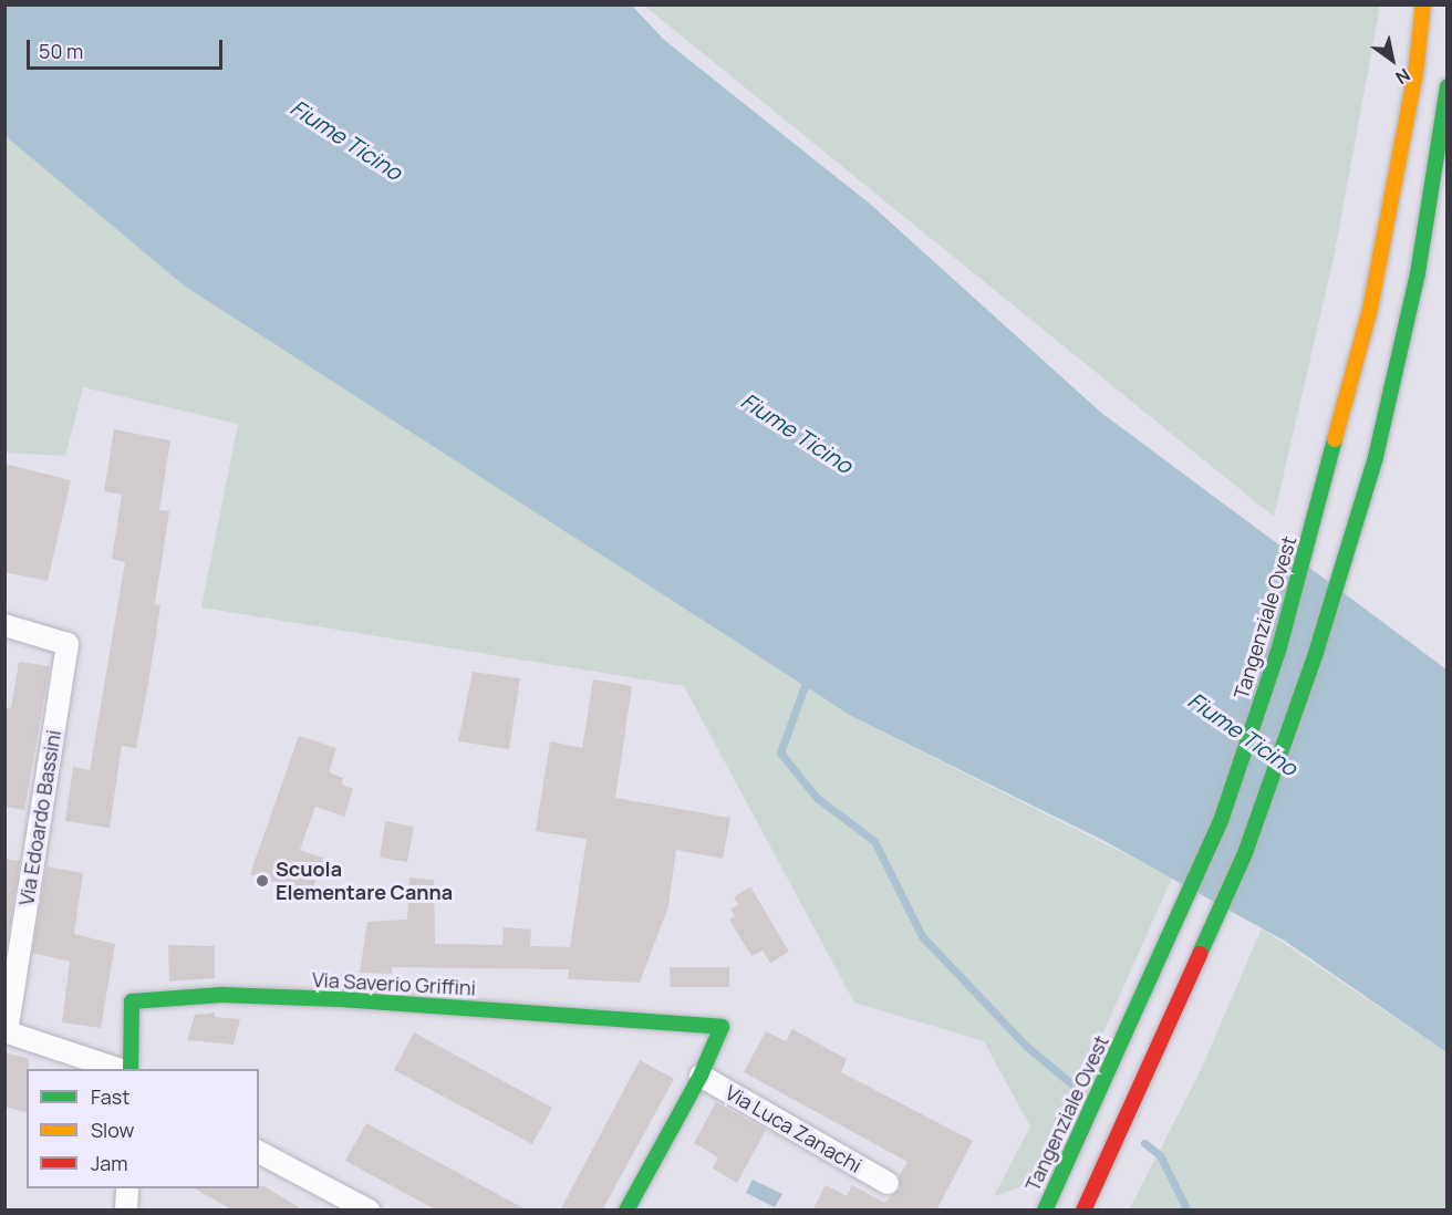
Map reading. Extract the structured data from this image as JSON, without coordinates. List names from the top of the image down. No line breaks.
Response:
{"streets":{"main road":["Tangenziale Ovest","Via Saverio Griffini"],"street":["Via Edoardo Bassini","Via Luca Zanachi"]},"crossings":[["Via Saverio Griffini","Via Luca Zanachi"]],"water":["Fiume Ticino"],"places":["Scuola Elementare Canna"],"legend":["Fast","Slow","Jam"],"scale_bar":"50 m","north":"bottom right"}
